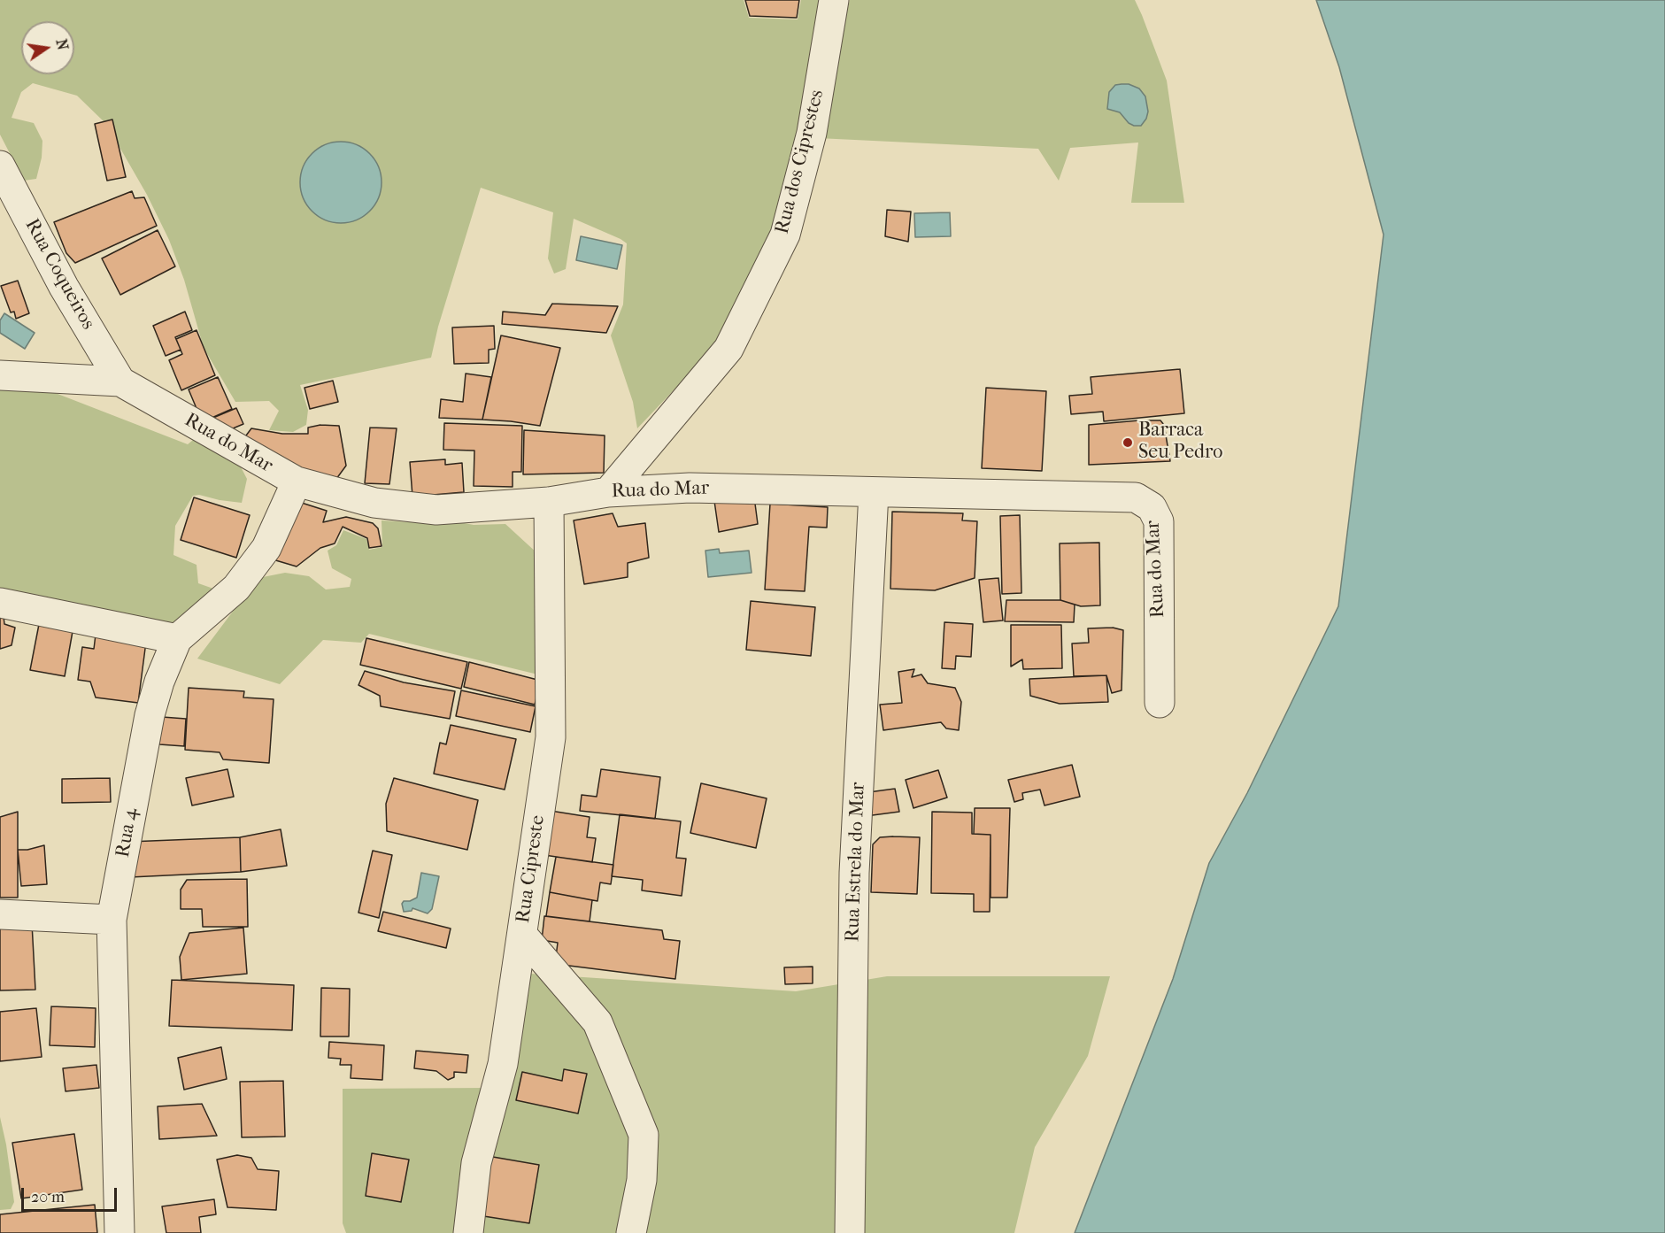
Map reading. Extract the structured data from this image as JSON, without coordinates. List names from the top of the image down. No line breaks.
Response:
{"streets":{"street":["Rua dos Ciprestes","Rua Coqueiros","Rua do Mar","Rua 4","Rua Estrela do Mar","Rua Cipreste"]},"crossings":[["Rua dos Ciprestes","Rua do Mar"],["Rua Coqueiros","Rua do Mar"],["Rua do Mar","Rua 4"],["Rua do Mar","Rua Estrela do Mar"],["Rua do Mar","Rua Cipreste"]],"places":["Barraca Seu Pedro"],"scale_bar":"20 m","north":"right"}
